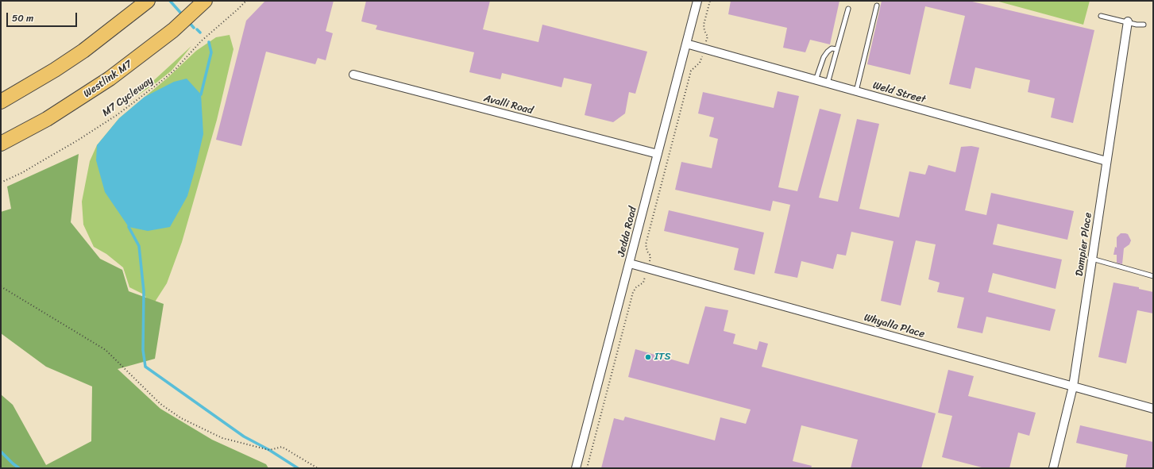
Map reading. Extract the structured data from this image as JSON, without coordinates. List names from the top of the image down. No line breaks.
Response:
{"streets":{"highway":["Westlink M7"],"street":["Weld Street","Avalli Road","Jedda Road","Dampier Place","Whyalla Place"],"path":["M7 Cycleway"]},"crossings":[["Weld Street","Jedda Road"],["Weld Street","Dampier Place"],["Avalli Road","Jedda Road"],["Jedda Road","Whyalla Place"],["Dampier Place","Whyalla Place"]],"places":["ITS"],"scale_bar":"50 m"}
